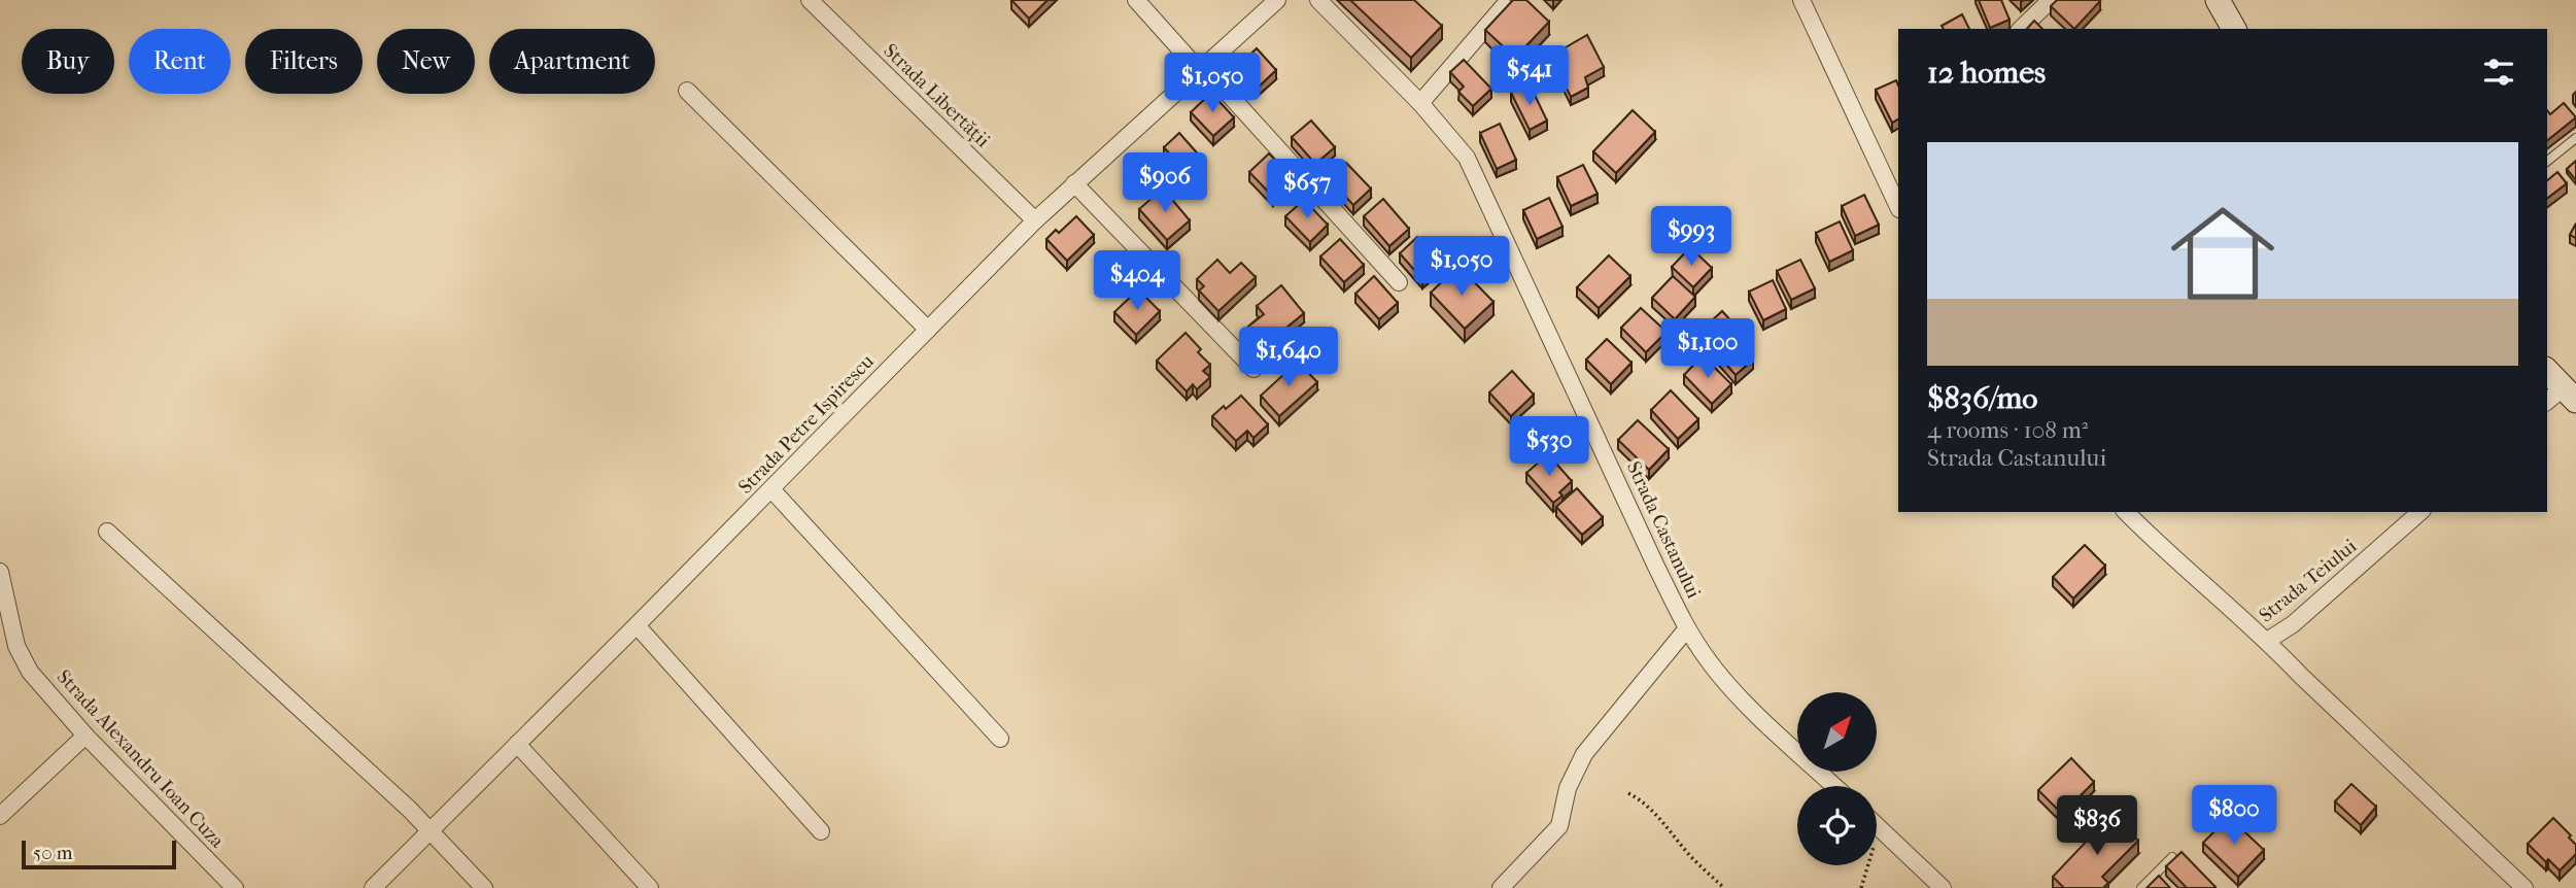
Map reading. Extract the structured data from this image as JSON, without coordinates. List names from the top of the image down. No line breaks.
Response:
{"streets":{"street":["Strada Libertății","Strada Petre Ispirescu","Strada Castanului","Strada Teiului","Strada Alexandru Ioan Cuza"]},"crossings":[["Strada Libertății","Strada Petre Ispirescu"]],"scale_bar":"50 m","north":"top right","page":{"chip":["Buy","Rent","Filters","New","Apartment"],"heading":"12 homes","price":["$541","$1,050","$906","$657","$993","$1,050","$404","$1,100","$1,640","$530","$800","$836"],"list":[{"name":"$836/mo","note":"4 rooms · 108 m² · Strada Castanului"}],"scale":"50 m"}}
